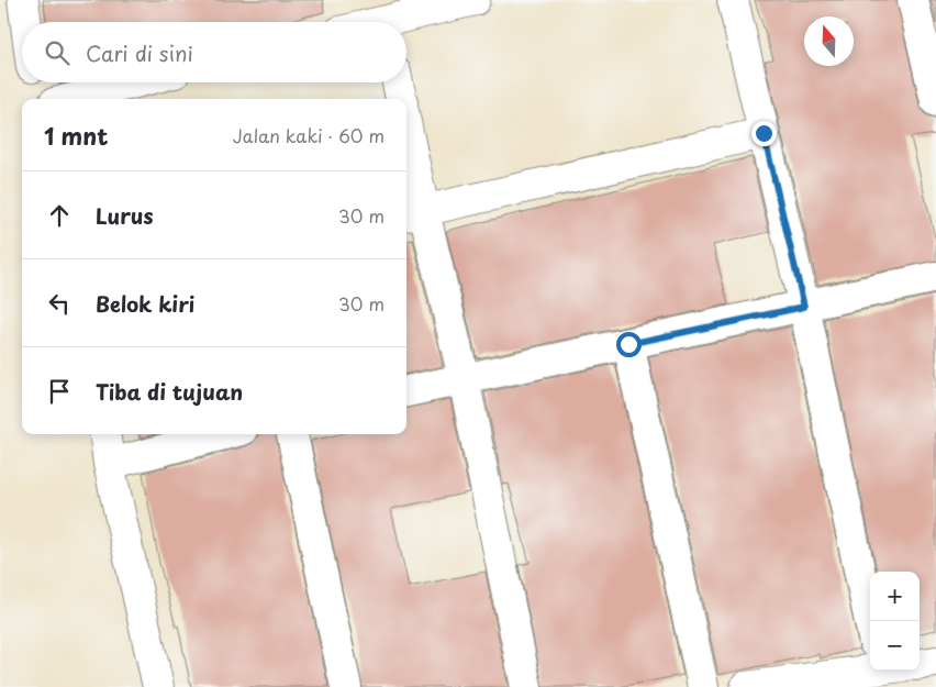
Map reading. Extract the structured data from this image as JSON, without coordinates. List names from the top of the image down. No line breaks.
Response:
{"north":"top","page":{"search":"Cari di sini","heading":["1 mnt","Jalan kaki · 60 m"],"list":[["Lurus","30 m"],["Belok kiri","30 m"],"Tiba di tujuan"],"map_buttons":["+","−"]}}
